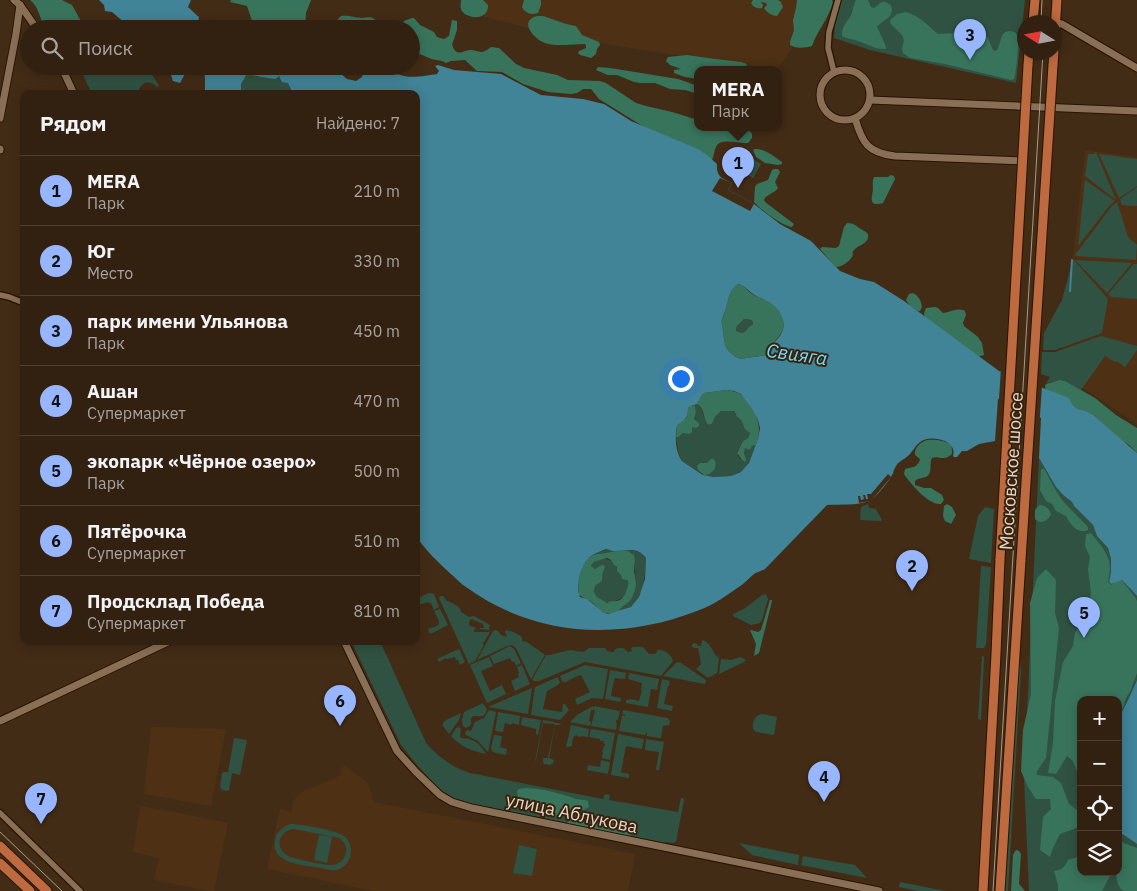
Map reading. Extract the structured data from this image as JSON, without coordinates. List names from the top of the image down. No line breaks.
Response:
{"streets":{"main road":["Московское шоссе"],"street":["улица Аблукова"]},"water":["Свияга"],"north":"left","page":{"pins":["3","1","2","5","6","4","7"],"search":"Поиск","popup":["MERA","Парк"],"heading":["Рядом","Найдено: 7"],"list":[{"mark":"1","name":"MERA","note":"Парк","value":"210 m"},{"mark":"2","name":"Юг","note":"Место","value":"330 m"},{"mark":"3","name":"парк имени Ульянова","note":"Парк","value":"450 m"},{"mark":"4","name":"Ашан","note":"Супермаркет","value":"470 m"},{"mark":"5","name":"экопарк «Чёрное озеро»","note":"Парк","value":"500 m"},{"mark":"6","name":"Пятёрочка","note":"Супермаркет","value":"510 m"},{"mark":"7","name":"Продсклад Победа","note":"Супермаркет","value":"810 m"}],"map_buttons":["+","−"]}}
